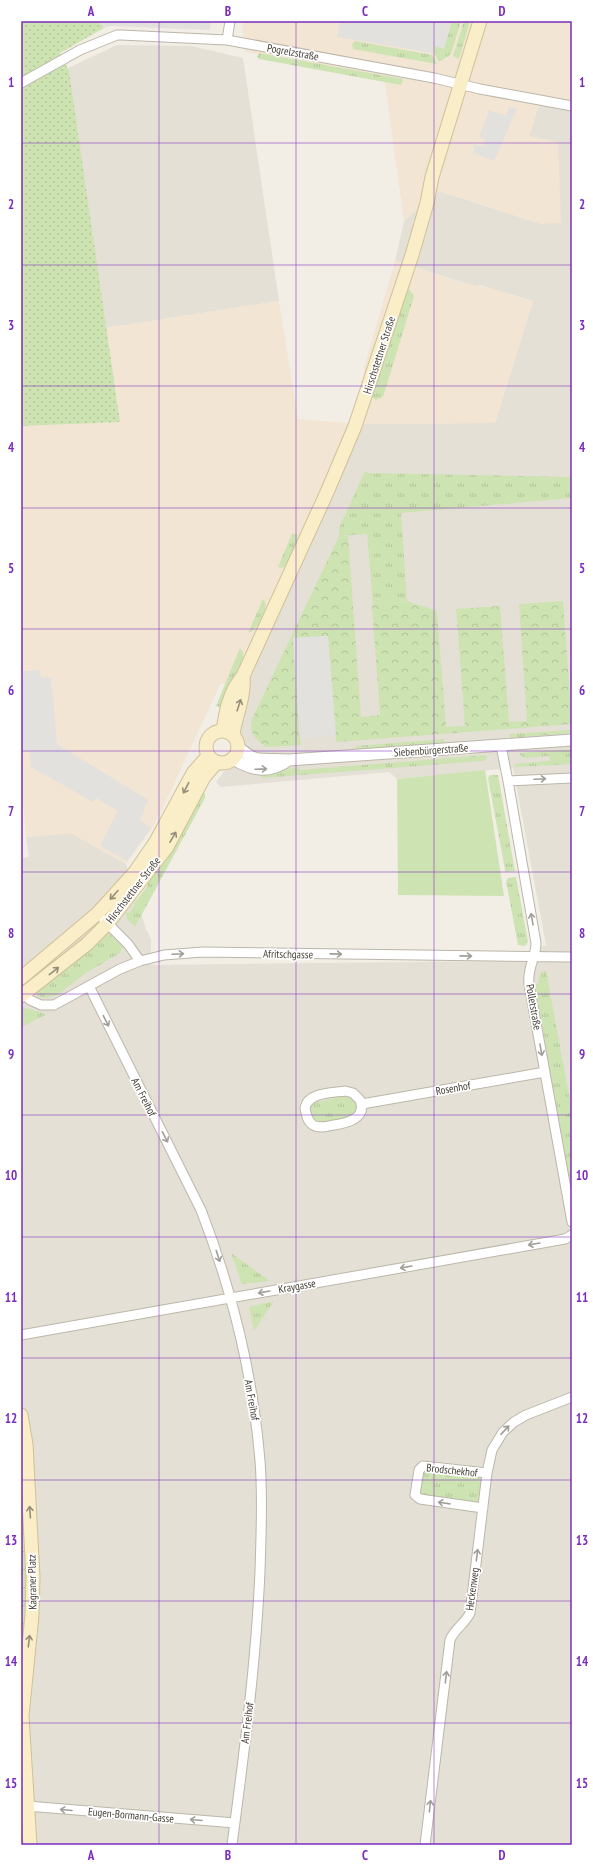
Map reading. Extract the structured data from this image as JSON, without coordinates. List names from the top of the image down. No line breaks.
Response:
{"streets":{"main road":["Hirschstettner Straße","Kagraner Platz"],"street":["Pogrelzstraße","Siebenbürgerstraße","Afritschgasse","Polletstraße","Rosenhof","Am Freihof","Kraygasse","Brodschekhof","Heckenweg","Eugen-Bormann-Gasse"]},"crossings":[["Pogrelzstraße","Hirschstettner Straße"],["Hirschstettner Straße","Siebenbürgerstraße"],["Hirschstettner Straße","Afritschgasse"],["Siebenbürgerstraße","Polletstraße"],["Afritschgasse","Polletstraße"],["Afritschgasse","Am Freihof"],["Polletstraße","Rosenhof"],["Am Freihof","Kraygasse"],["Am Freihof","Eugen-Bormann-Gasse"],["Brodschekhof","Heckenweg"],["Kagraner Platz","Eugen-Bormann-Gasse"]],"one_way":["Afritschgasse","Am Freihof","Kraygasse","Kagraner Platz","Heckenweg","Eugen-Bormann-Gasse"],"grid":{"columns":["A","B","C","D"],"rows":["1","2","3","4","5","6","7","8","9","10","11","12","13","14","15"]}}
